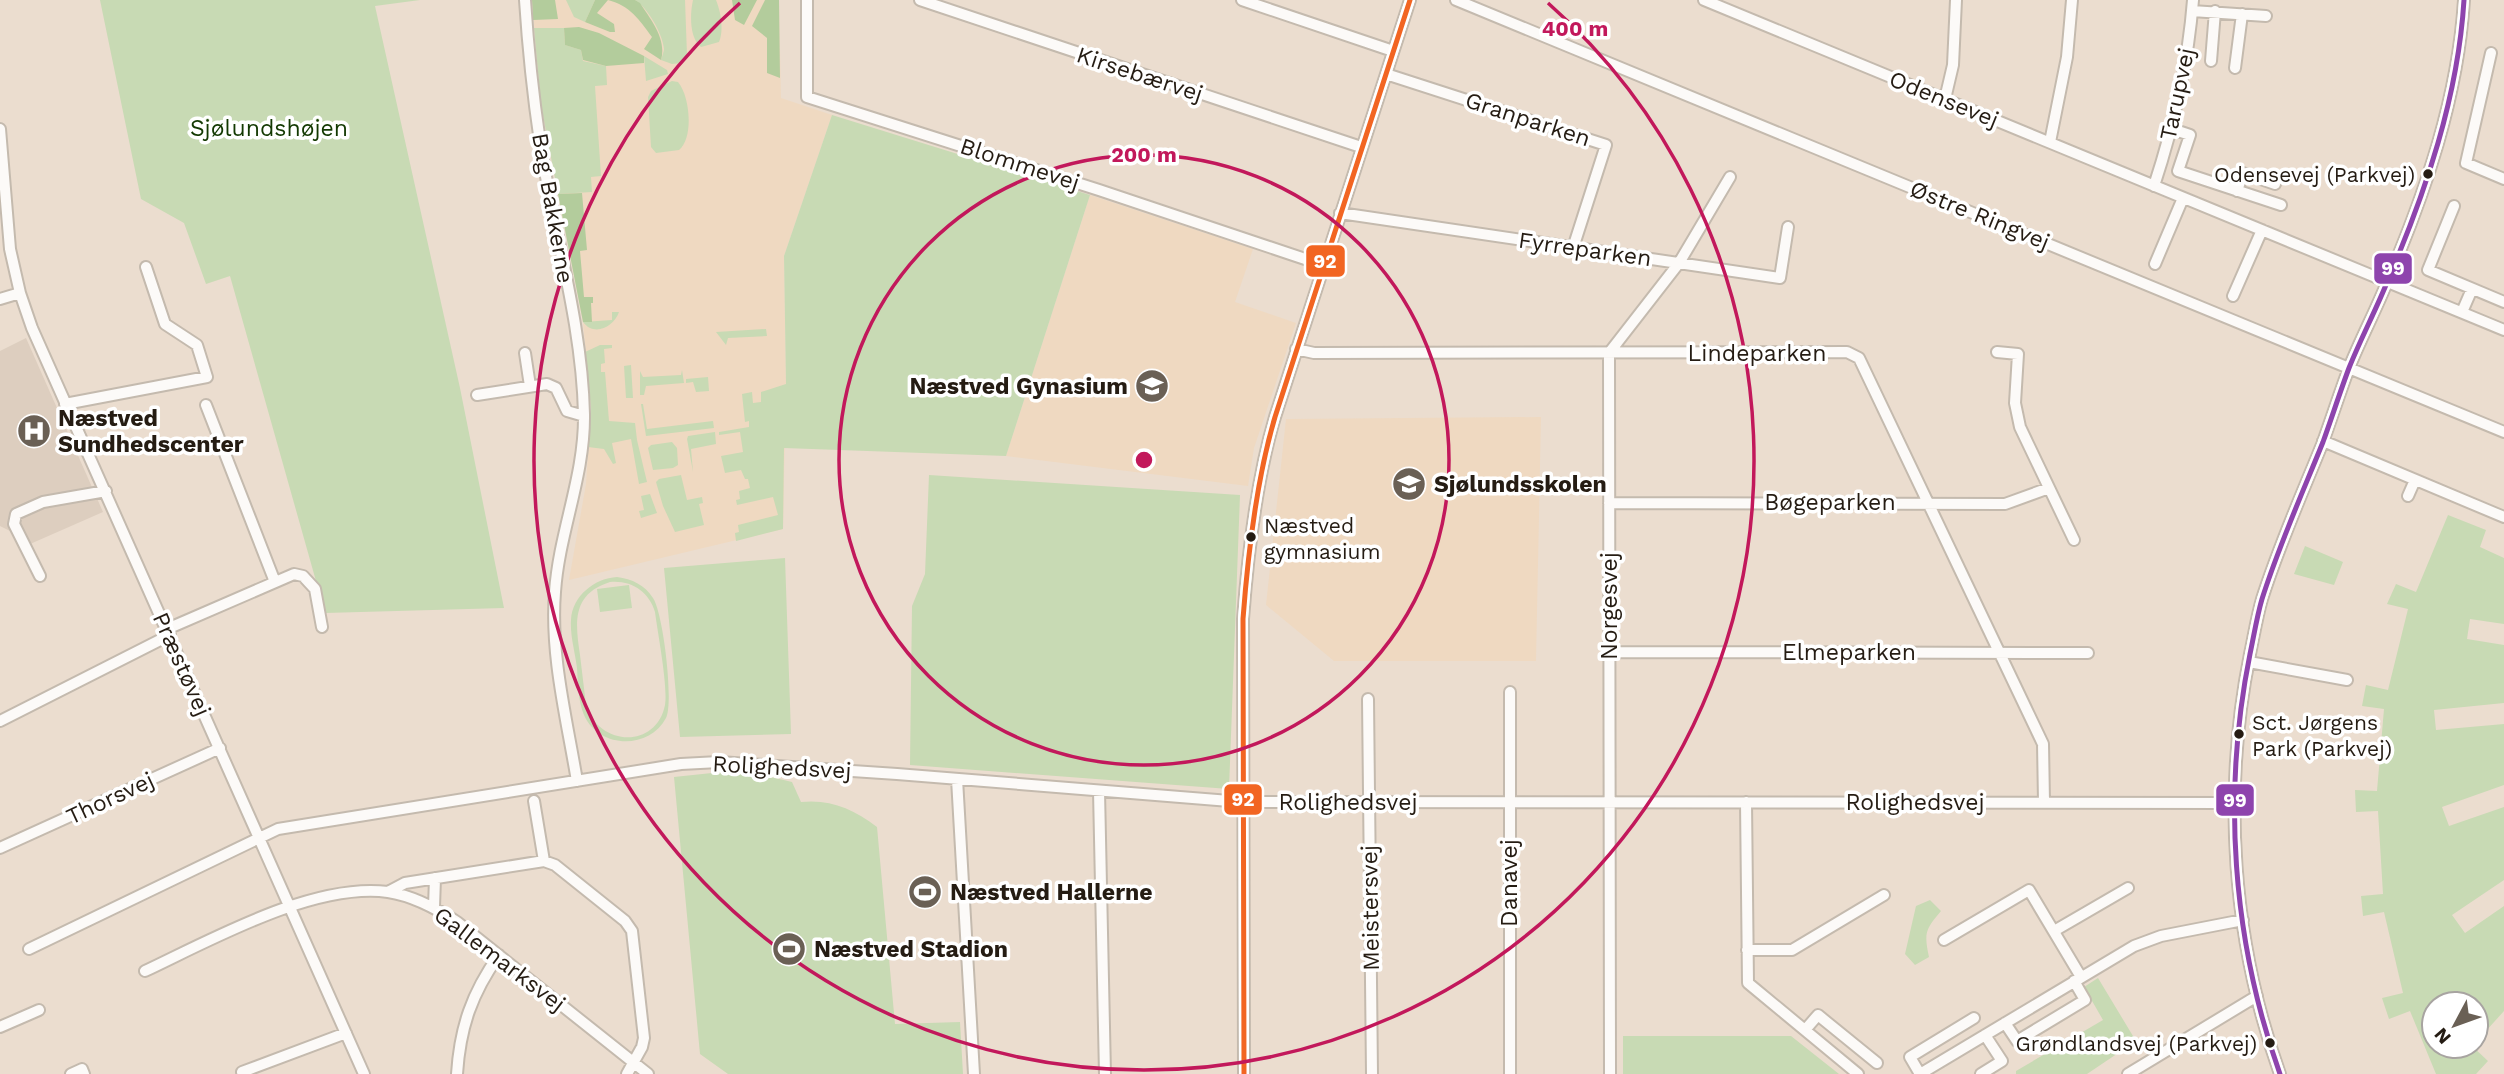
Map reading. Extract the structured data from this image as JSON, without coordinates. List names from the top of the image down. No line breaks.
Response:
{"streets":{"street":["Kirsebærvej","Tarupvej","Odensevej","Granparken","Blommevej","Bag Bakkerne","Østre Ringvej","Fyrreparken","Lindeparken","Bøgeparken","Norgesvej","Elmeparken","Præstøvej","Rolighedsvej","Thorsvej","Danavej","Meistersvej","Gallemarksvej"]},"crossings":[["Tarupvej","Odensevej"],["Granparken","Fyrreparken"],["Bag Bakkerne","Rolighedsvej"],["Lindeparken","Bøgeparken"],["Lindeparken","Norgesvej"],["Lindeparken","Elmeparken"],["Lindeparken","Rolighedsvej"],["Bøgeparken","Norgesvej"],["Norgesvej","Elmeparken"],["Norgesvej","Rolighedsvej"],["Præstøvej","Rolighedsvej"],["Præstøvej","Thorsvej"],["Præstøvej","Gallemarksvej"],["Rolighedsvej","Danavej"],["Rolighedsvej","Meistersvej"]],"parks":["Sjølundshøjen"],"places":{"other":["Odensevej (Parkvej)","Næstved gymnasium","Sct. Jørgens Park (Parkvej)","Grøndlandsvej (Parkvej)"],"school or university":["Næstved Gynasium","Sjølundsskolen"],"hospital":["Næstved Sundhedscenter"],"sports":["Næstved Hallerne","Næstved Stadion"]},"lines":["transit line 99","transit line 92"],"north":"bottom left","rings":["400 m","200 m"]}
